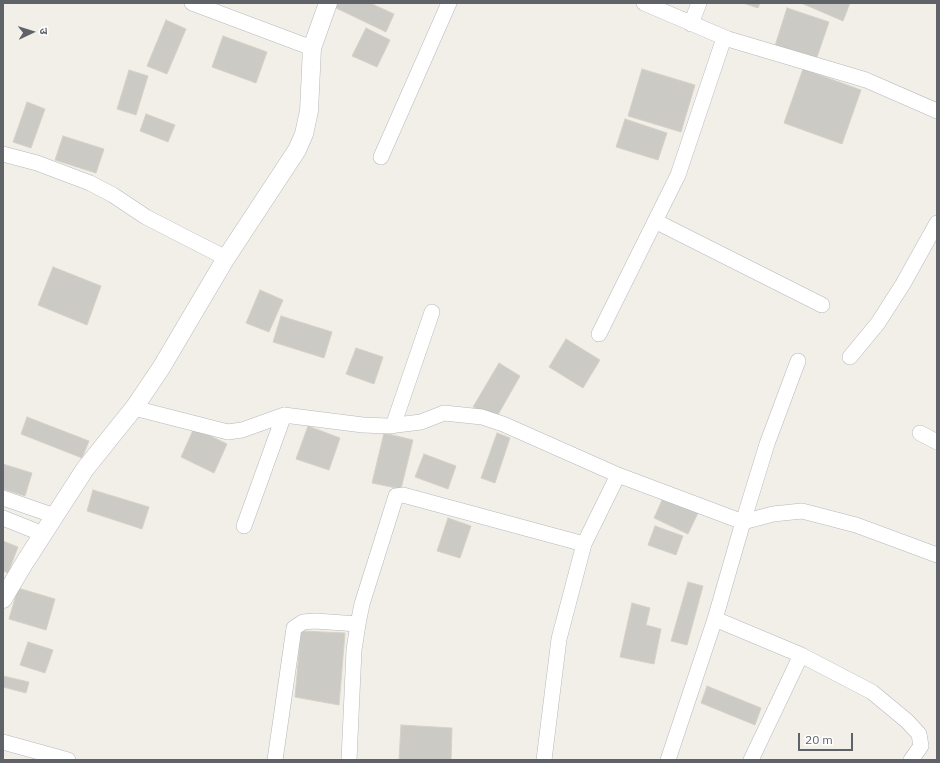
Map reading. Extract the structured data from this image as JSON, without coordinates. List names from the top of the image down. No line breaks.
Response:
{"scale_bar":"20 m","north":"right"}
